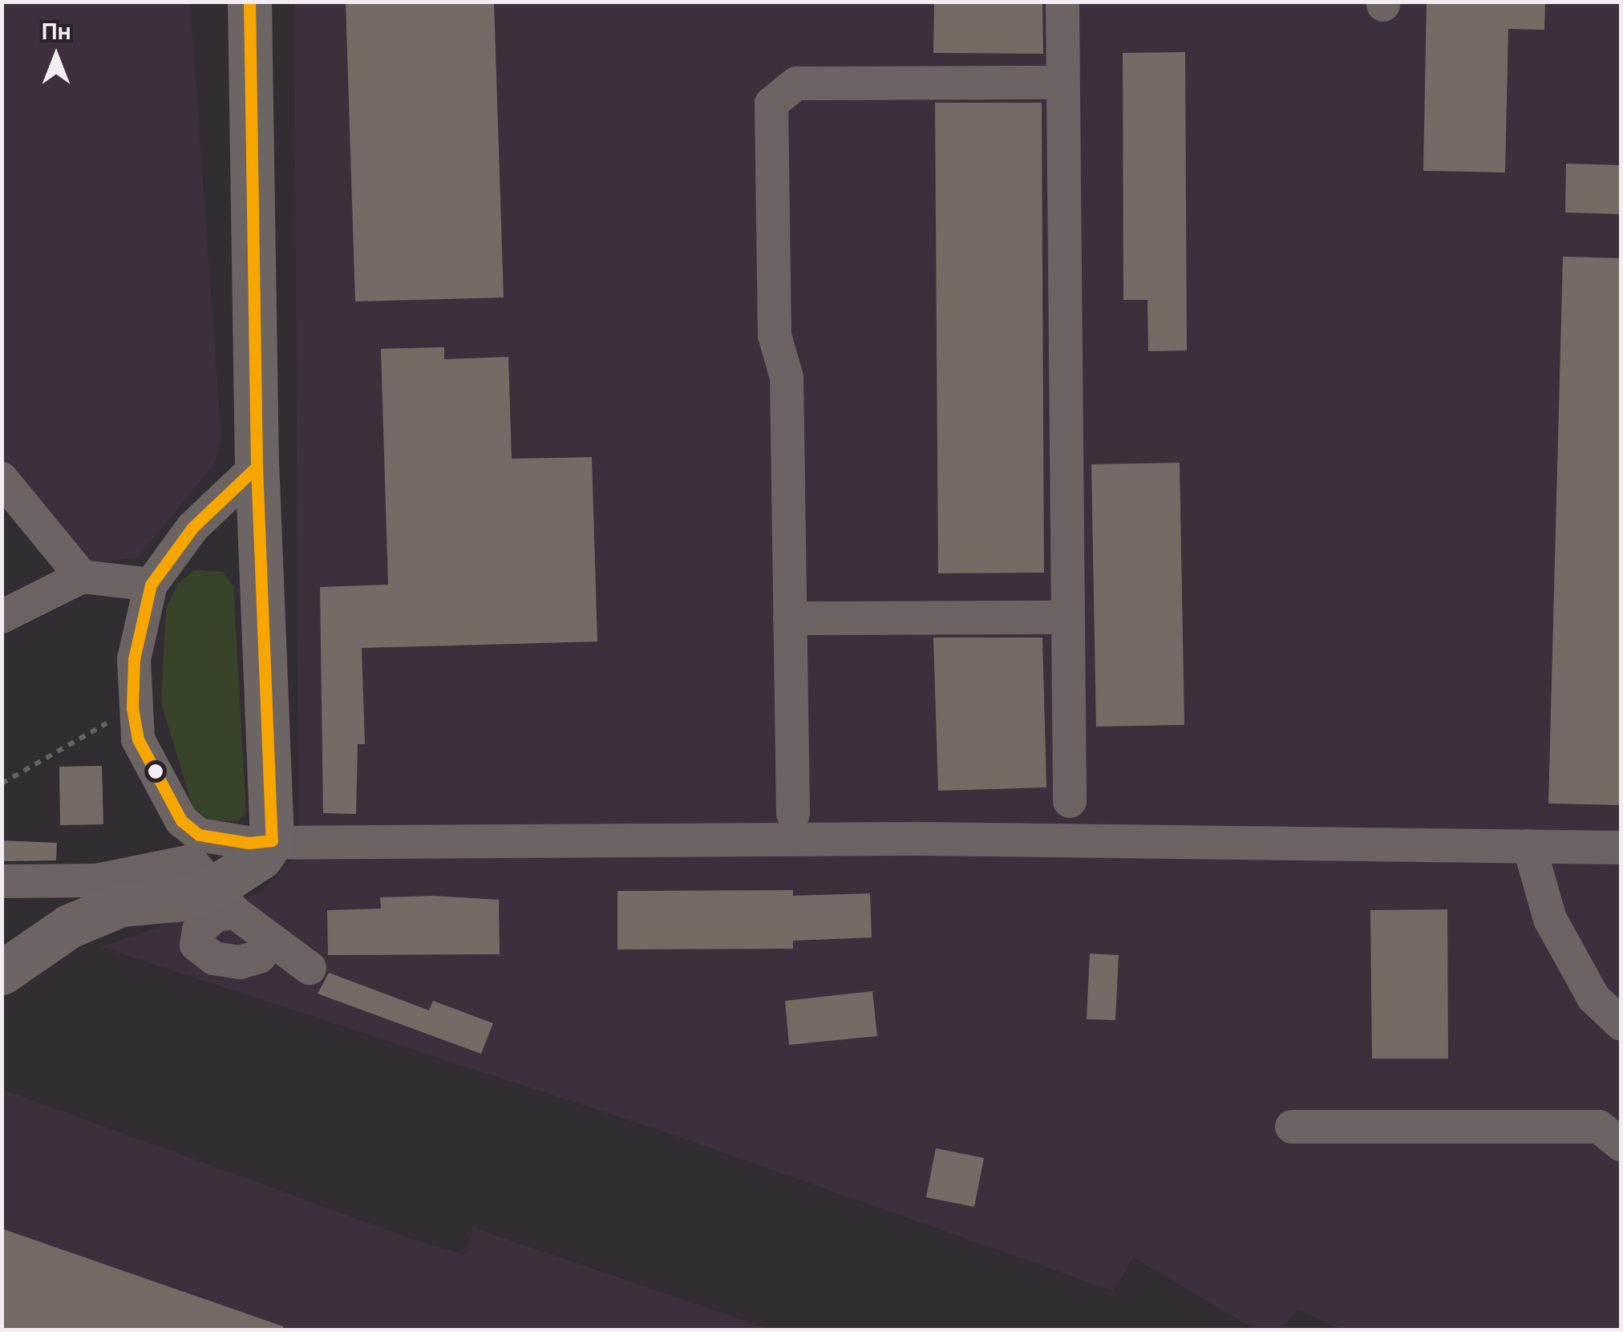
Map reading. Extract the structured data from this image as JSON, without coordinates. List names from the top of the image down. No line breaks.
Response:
{"north":"top"}
